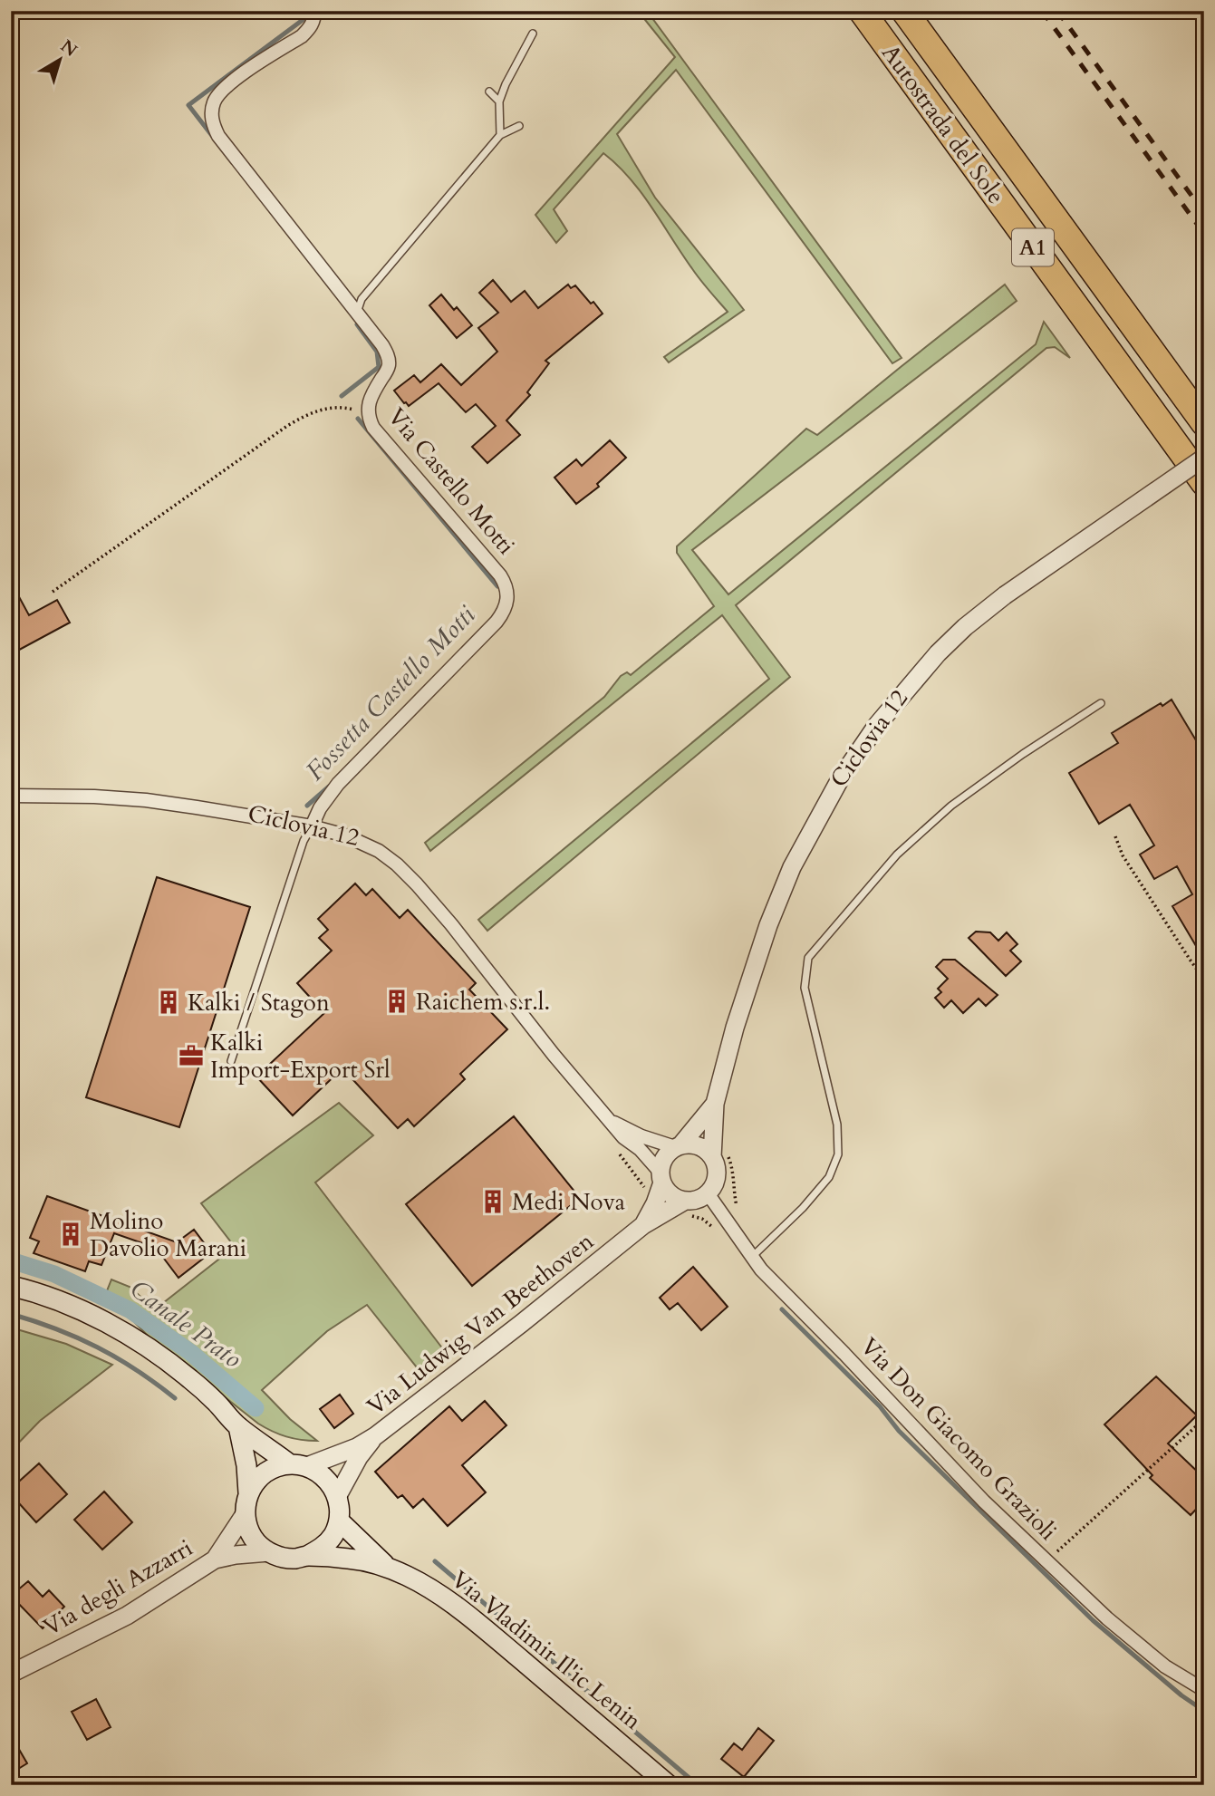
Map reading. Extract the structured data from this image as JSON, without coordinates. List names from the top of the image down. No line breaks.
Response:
{"streets":{"highway":["Autostrada del Sole","A1"],"main road":["Via Vladimir Il'ic Lenin"],"street":["Via Castello Motti","Via Ludwig Van Beethoven","Via Don Giacomo Grazioli","Via degli Azzarri"]},"crossings":[["Via Ludwig Van Beethoven","Via Don Giacomo Grazioli"],["Via Ludwig Van Beethoven","Via degli Azzarri"],["Via Ludwig Van Beethoven","Via Vladimir Il'ic Lenin"],["Via degli Azzarri","Via Vladimir Il'ic Lenin"]],"water":["Fossetta Castello Motti","Canale Prato"],"places":{"building":["Raichem s.r.l.","Kalki / Stagon","Medi Nova","Molino Davolio Marani"],"office":["Kalki Import-Export Srl"]},"north":"top right"}
